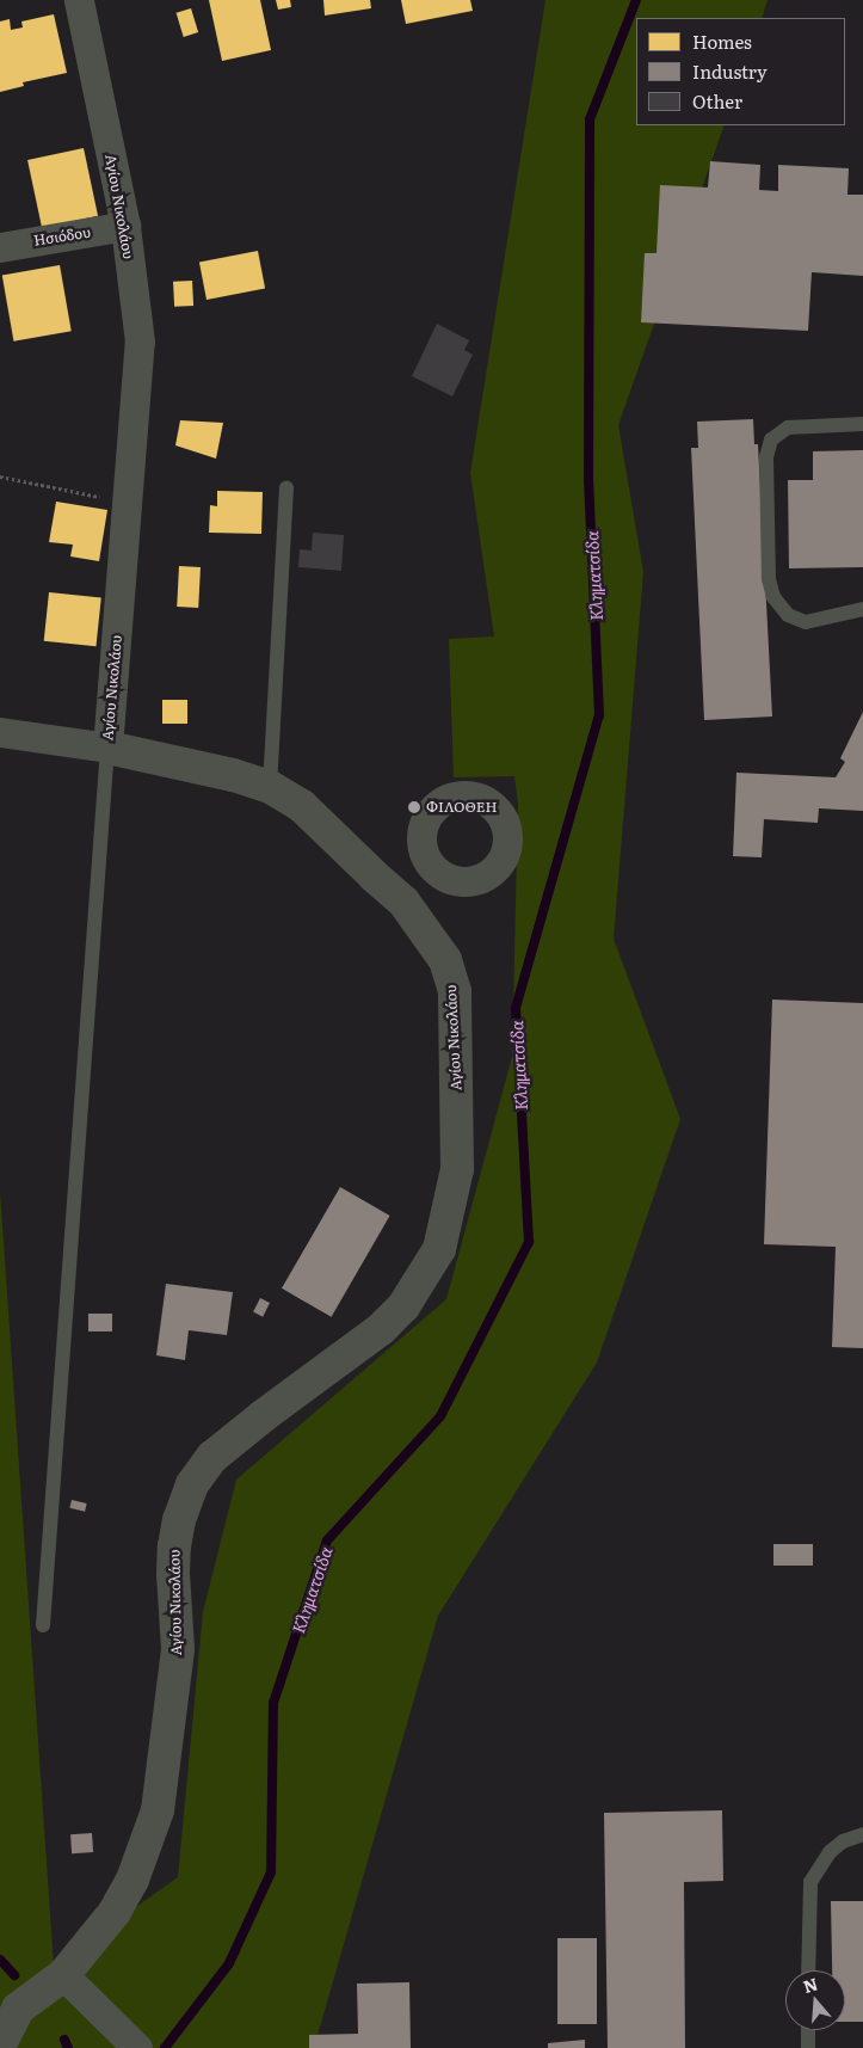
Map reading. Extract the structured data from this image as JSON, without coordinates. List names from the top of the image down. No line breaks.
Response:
{"streets":{"street":["Αγίου Νικολάου","Ησιόδου"]},"crossings":[["Αγίου Νικολάου","Ησιόδου"]],"water":["Κληματσίδα"],"places":["ΦΙΛΟΘΕΗ"],"legend":["Homes","Industry","Other"],"north":"top"}
